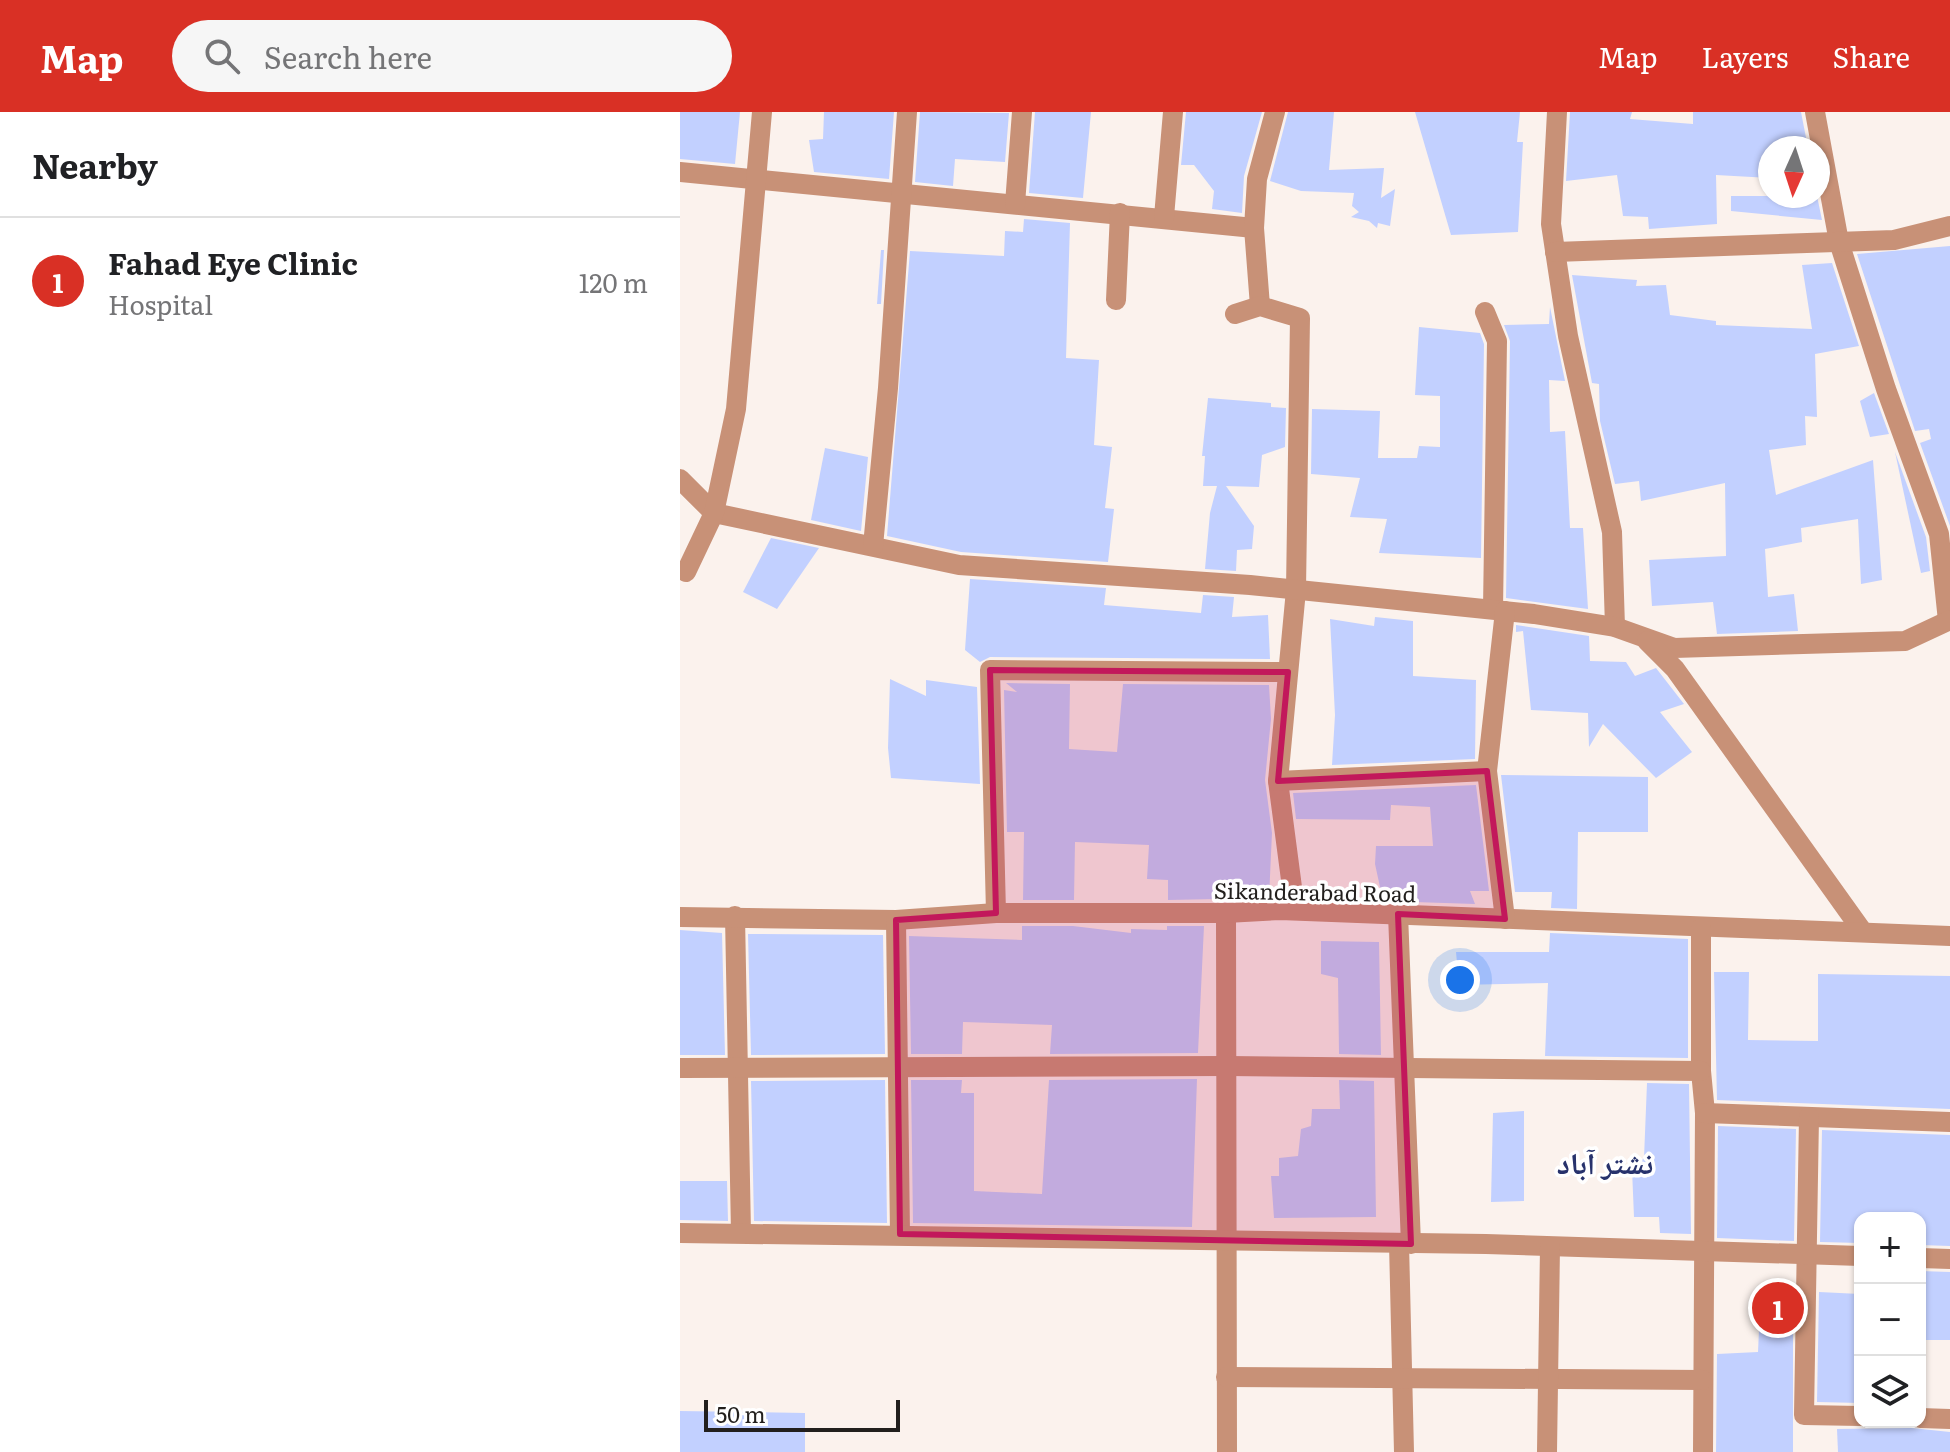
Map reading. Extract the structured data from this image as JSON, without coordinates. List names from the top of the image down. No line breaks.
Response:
{"streets":{"street":["Sikanderabad Road"]},"districts":["نشتر آباد"],"scale_bar":"50 m","north":"bottom","page":{"header":"Map","search":"Search here","nav":["Map","Layers","Share"],"heading":"Nearby","list":[{"mark":"1","name":"Fahad Eye Clinic","note":"Hospital","value":"120 m"}],"map_buttons":["+","−"],"pins":"1","scale":"50 m"}}
